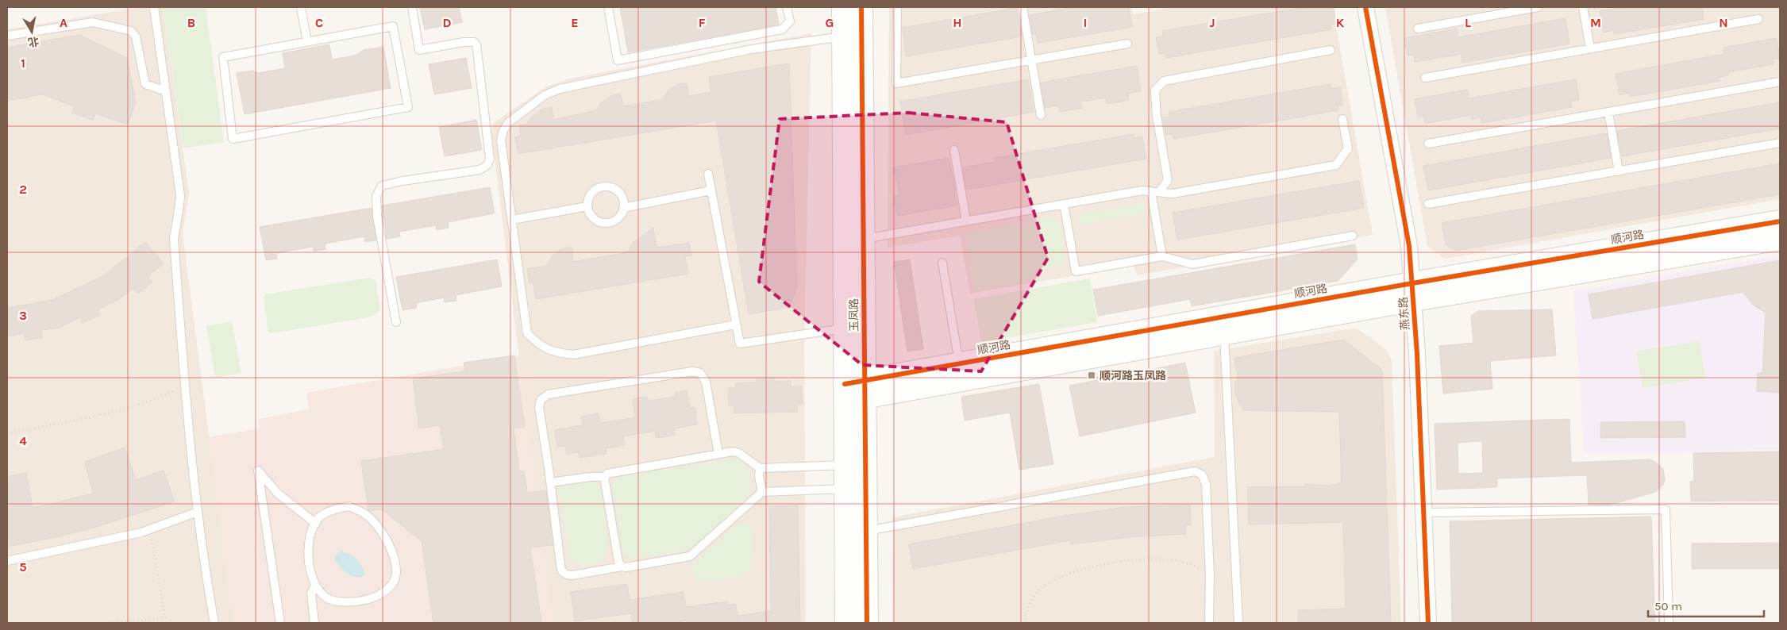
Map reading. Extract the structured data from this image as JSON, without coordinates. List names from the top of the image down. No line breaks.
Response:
{"streets":{"street":["顺河路","燕东路","玉凤路"]},"crossings":[["顺河路","燕东路"],["顺河路","玉凤路"]],"places":{"transit":["顺河路玉凤路"]},"scale_bar":"50 m","north":"bottom","grid":{"columns":["A","B","C","D","E","F","G","H","I","J","K","L","M","N"],"rows":["1","2","3","4","5"]}}
